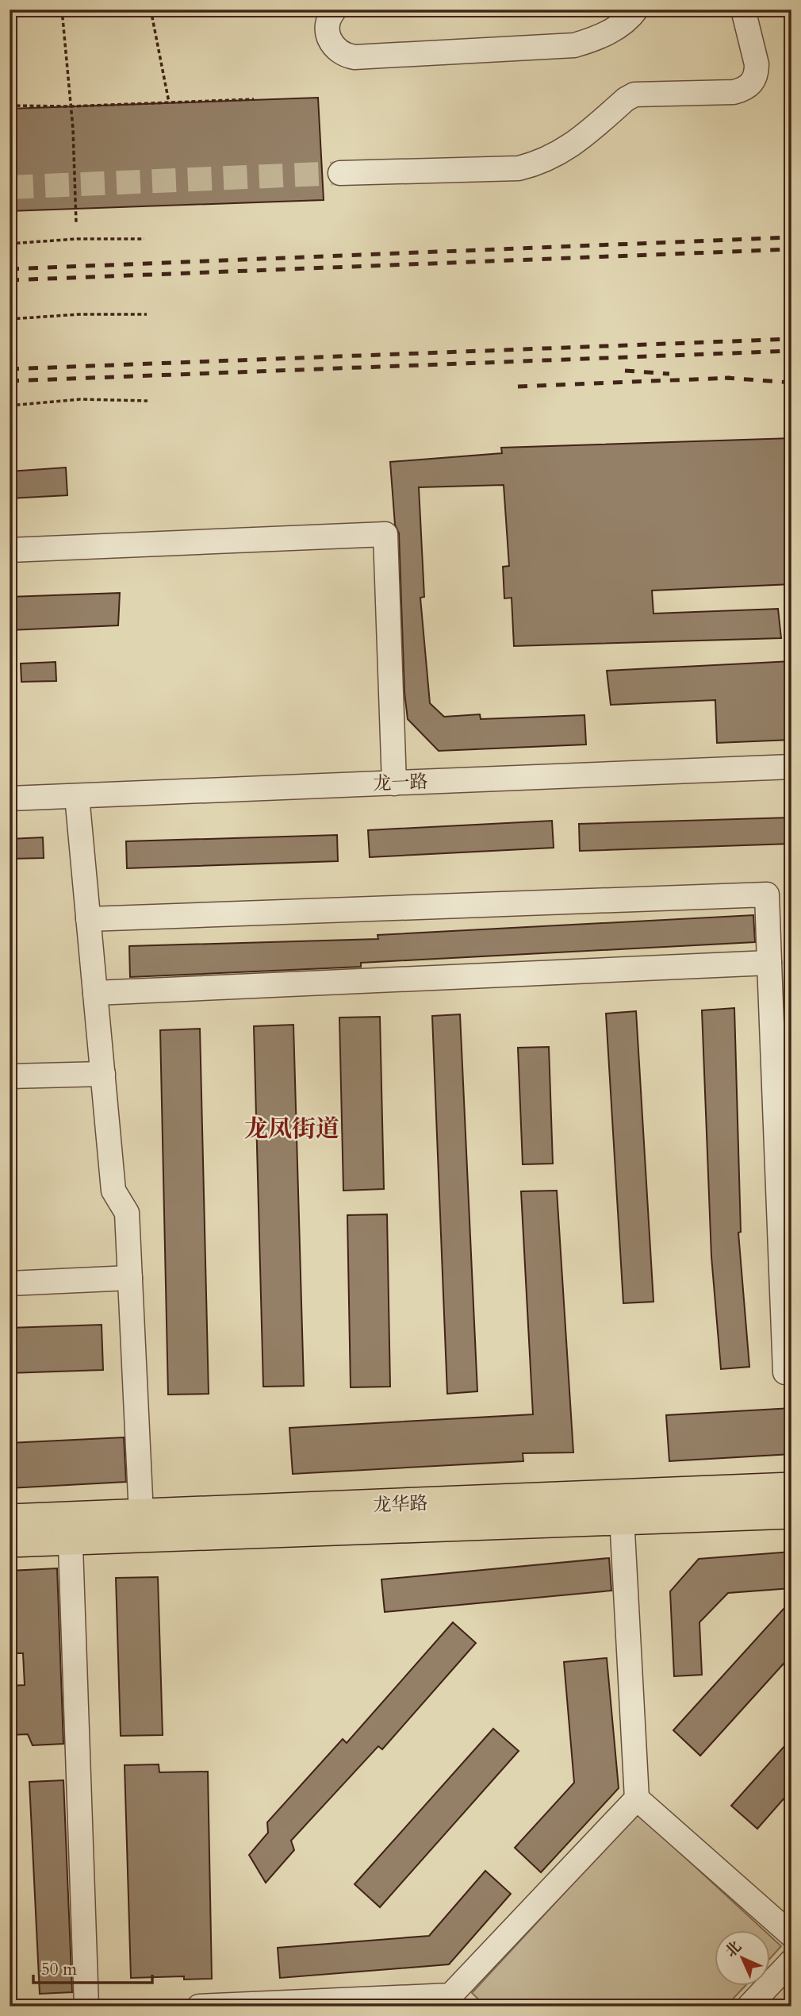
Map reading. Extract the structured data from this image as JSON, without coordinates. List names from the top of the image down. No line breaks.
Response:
{"streets":{"main road":["龙华路"],"street":["龙一路"]},"districts":["龙凤街道"],"scale_bar":"50 m","north":"top left"}
